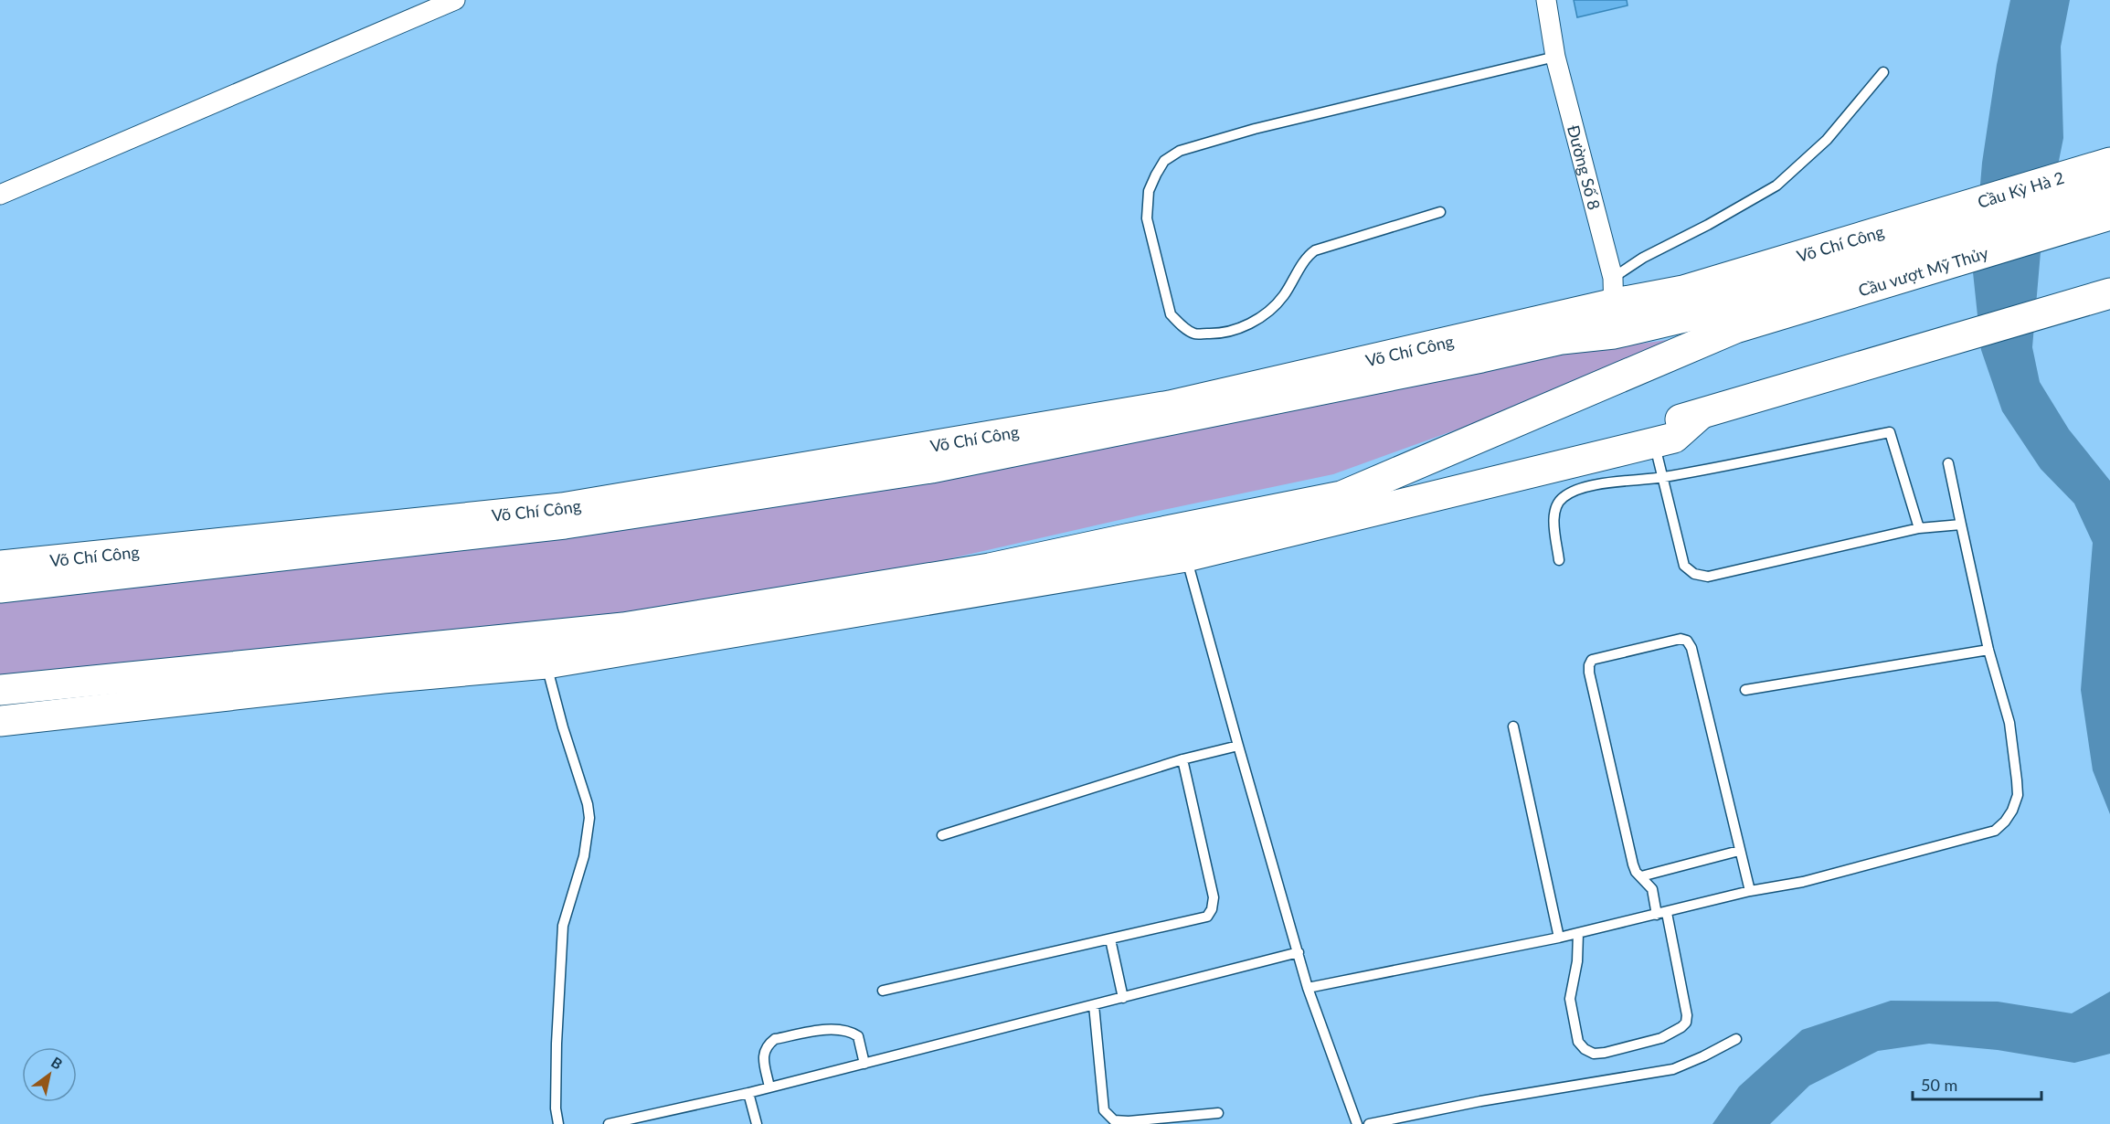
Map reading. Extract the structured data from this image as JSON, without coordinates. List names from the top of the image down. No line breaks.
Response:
{"streets":{"main road":["Cầu Kỳ Hà 2","Võ Chí Công","Cầu vượt Mỹ Thủy"],"street":["Đường Số 8"]},"crossings":[["Đường Số 8","Võ Chí Công"],["Cầu Kỳ Hà 2","Võ Chí Công"],["Võ Chí Công","Cầu vượt Mỹ Thủy"]],"scale_bar":"50 m","north":"top right"}
